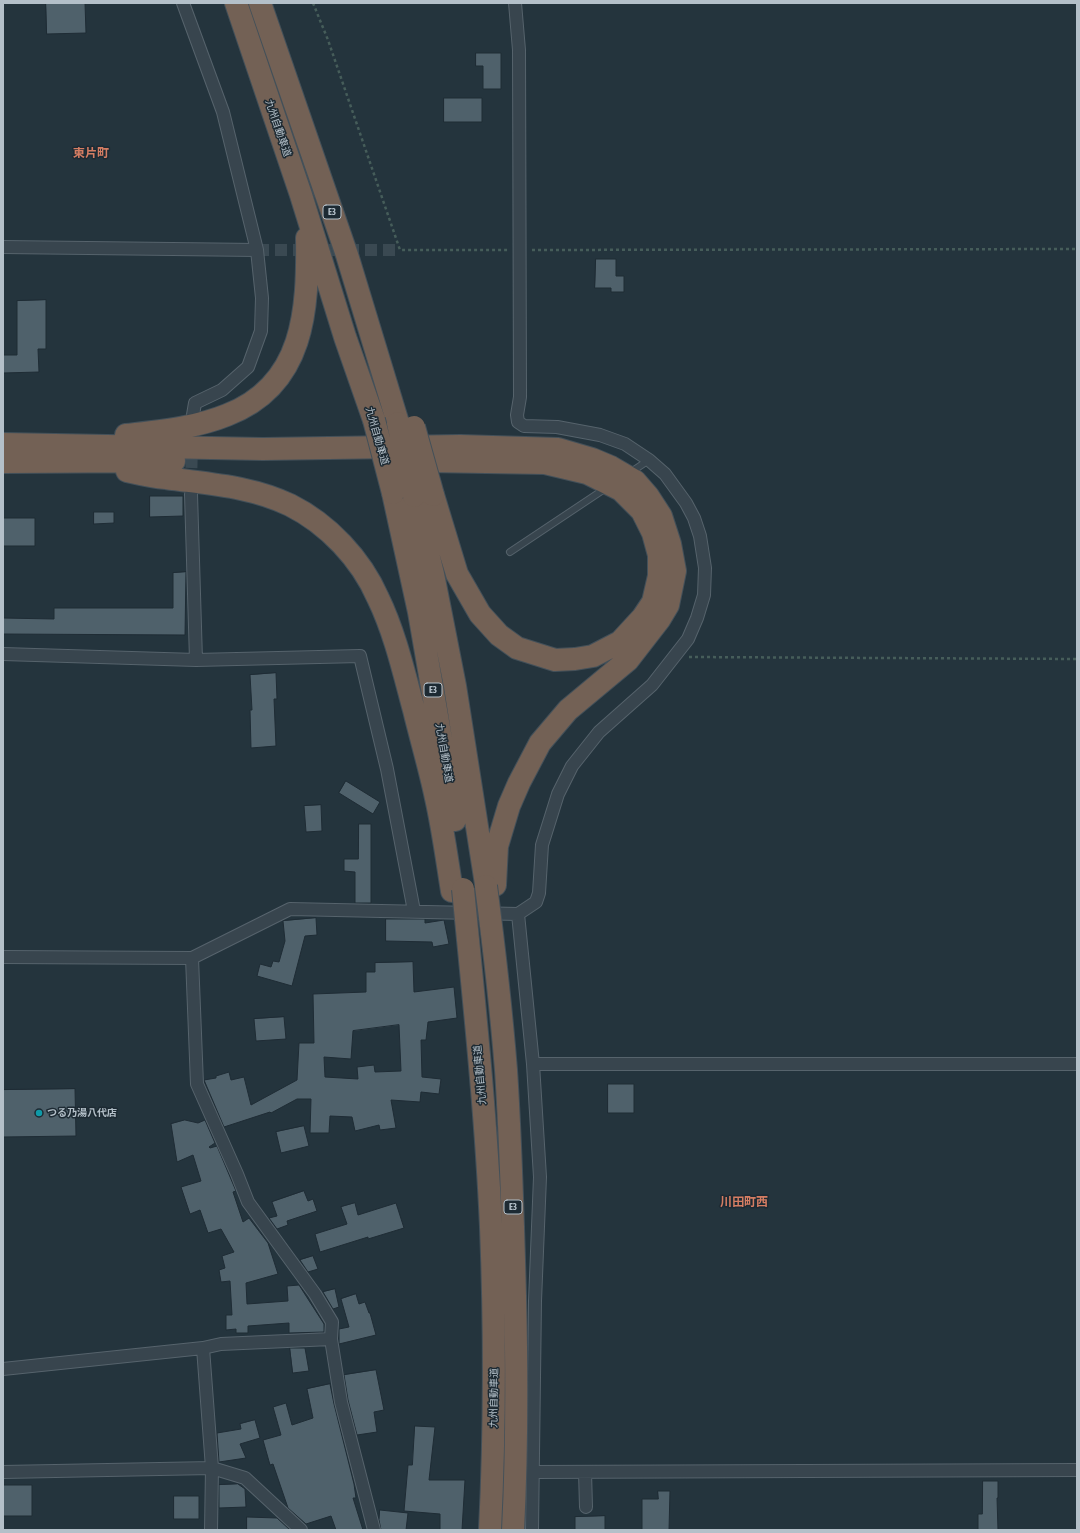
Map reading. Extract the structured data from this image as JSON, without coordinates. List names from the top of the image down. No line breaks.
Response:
{"streets":{"highway":["九州自動車道","E3"]},"districts":["東片町","川田町西"],"places":["つる乃湯八代店"]}
